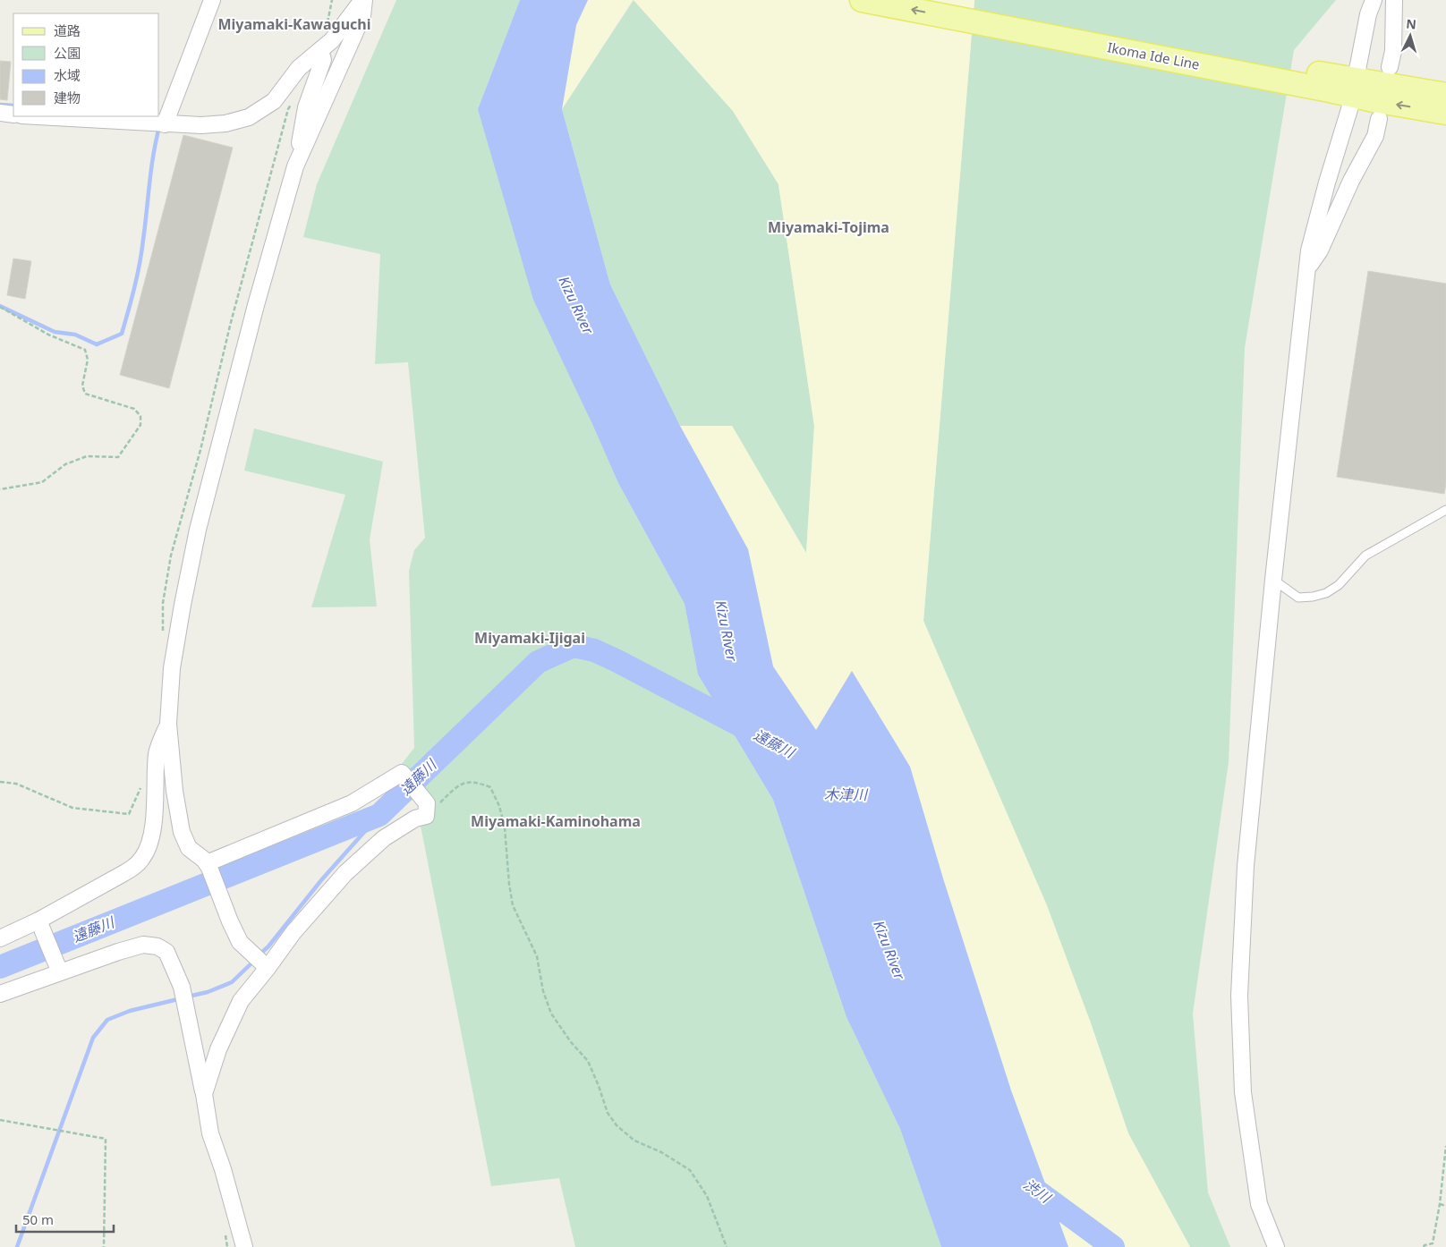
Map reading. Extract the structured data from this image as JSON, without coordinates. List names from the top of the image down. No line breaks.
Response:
{"streets":{"main road":["Ikoma Ide Line"]},"districts":["Miyamaki-Kawaguchi","Miyamaki-Tojima","Miyamaki-Ijigai","Miyamaki-Kaminohama"],"water":["Kizu River","遠藤川","木津川","渋川"],"legend":["道路","公園","水域","建物"],"scale_bar":"50 m","north":"top"}
